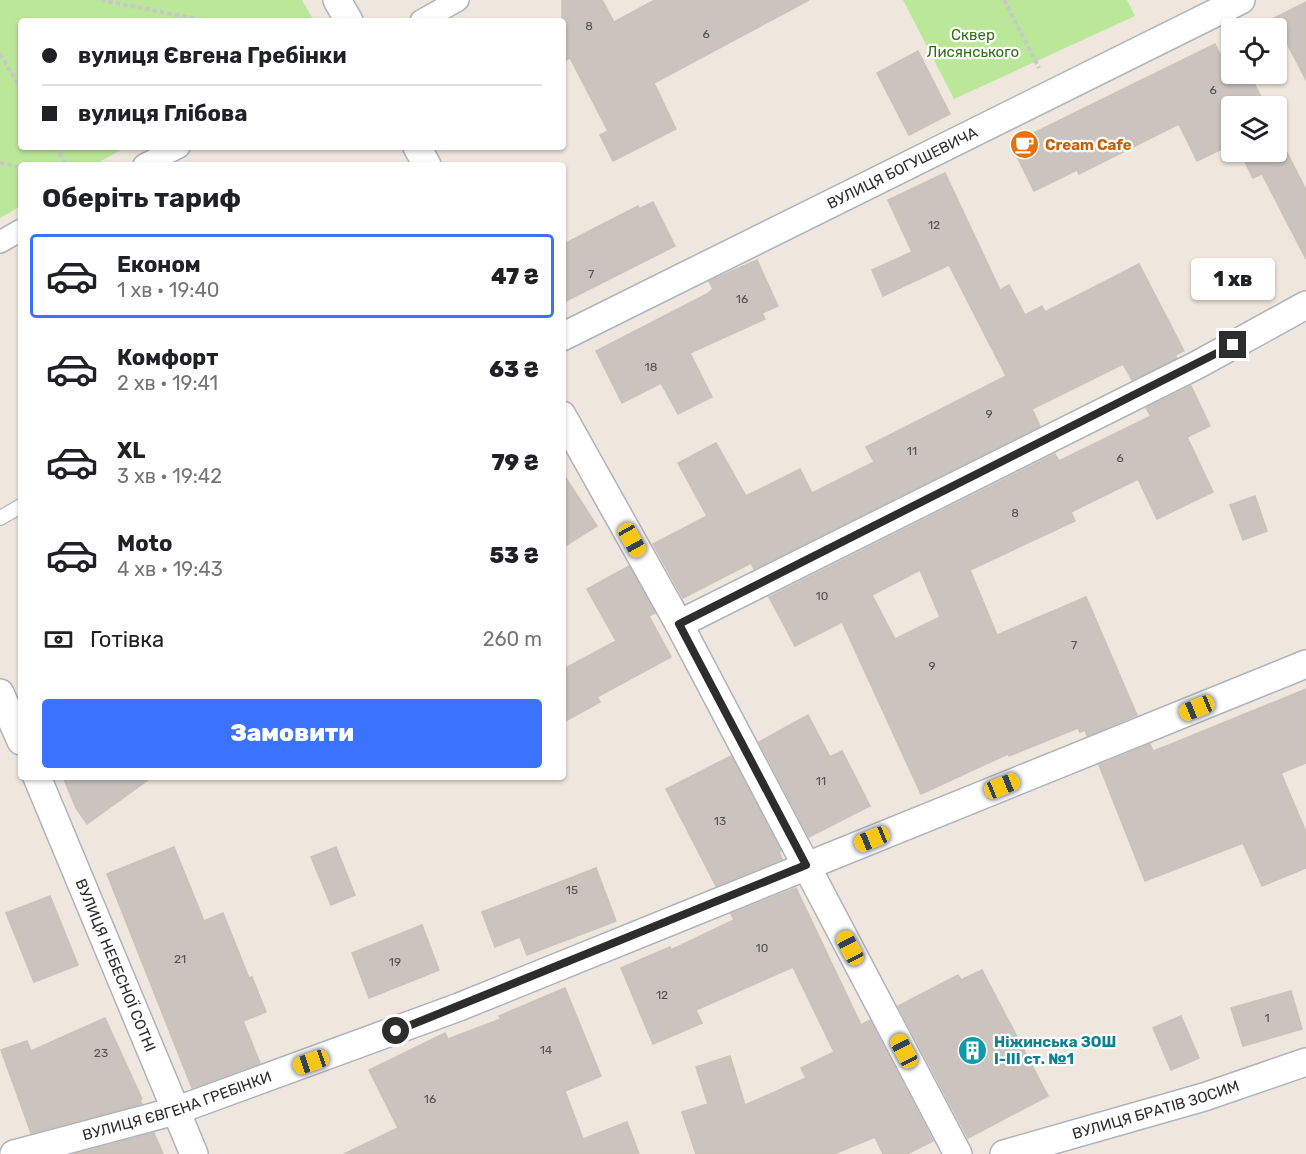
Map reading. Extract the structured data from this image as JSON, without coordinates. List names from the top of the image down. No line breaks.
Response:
{"streets":{"street":["ВУЛИЦЯ БОГУШЕВИЧА","ВУЛИЦЯ НЕБЕСНОЇ СОТНІ","ВУЛИЦЯ ЄВГЕНА ГРЕБІНКИ","ВУЛИЦЯ БРАТІВ ЗОСИМ"]},"crossings":[["ВУЛИЦЯ НЕБЕСНОЇ СОТНІ","ВУЛИЦЯ ЄВГЕНА ГРЕБІНКИ"]],"parks":["Сквер Лисянського"],"places":{"cafe":["Cream Cafe"],"building":["Ніжинська ЗОШ І-ІІІ ст. №1"]},"house_numbers":["8","6","6","12","7","16","18","9","11","6","8","10","7","9","11","13","15","10","21","19","12","1","14","23","16"],"page":{"banner":["вулиця Євгена Гребінки","вулиця Глібова"],"heading":"Оберіть тариф","list":[{"name":"Економ","note":"1 хв · 19:40","value":"47 ₴"},{"name":"Комфорт","note":"2 хв · 19:41","value":"63 ₴"},{"name":"XL","note":"3 хв · 19:42","value":"79 ₴"},{"name":"Moto","note":"4 хв · 19:43","value":"53 ₴"}],"bubble":"1 хв","pay":["Готівка","260 m"],"buttons":"Замовити"}}
